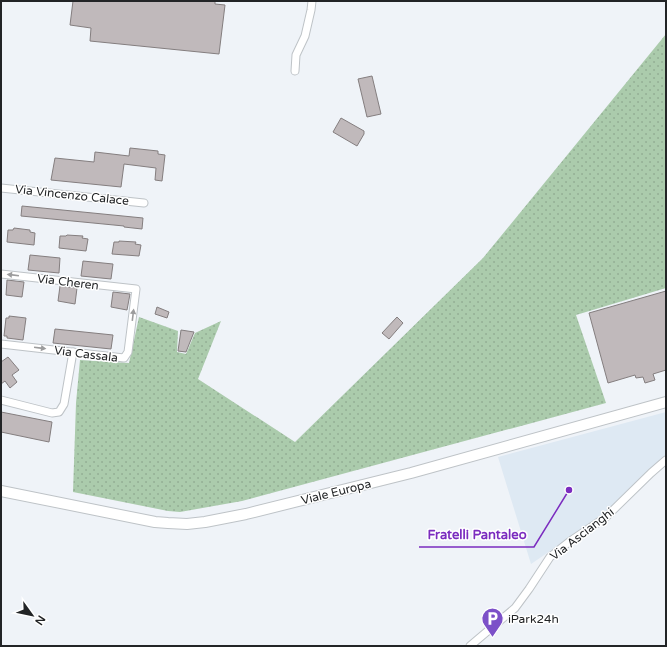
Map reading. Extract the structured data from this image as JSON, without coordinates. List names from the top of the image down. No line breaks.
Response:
{"streets":{"main road":["Viale Europa"],"street":["Via Vincenzo Calace","Via Cheren","Via Cassala","Via Ascianghi"]},"crossings":[["Via Cheren","Via Cassala"]],"one_way":["Via Cheren"],"places":{"other":["Fratelli Pantaleo"],"parking":["iPark24h"]},"north":"bottom right"}
